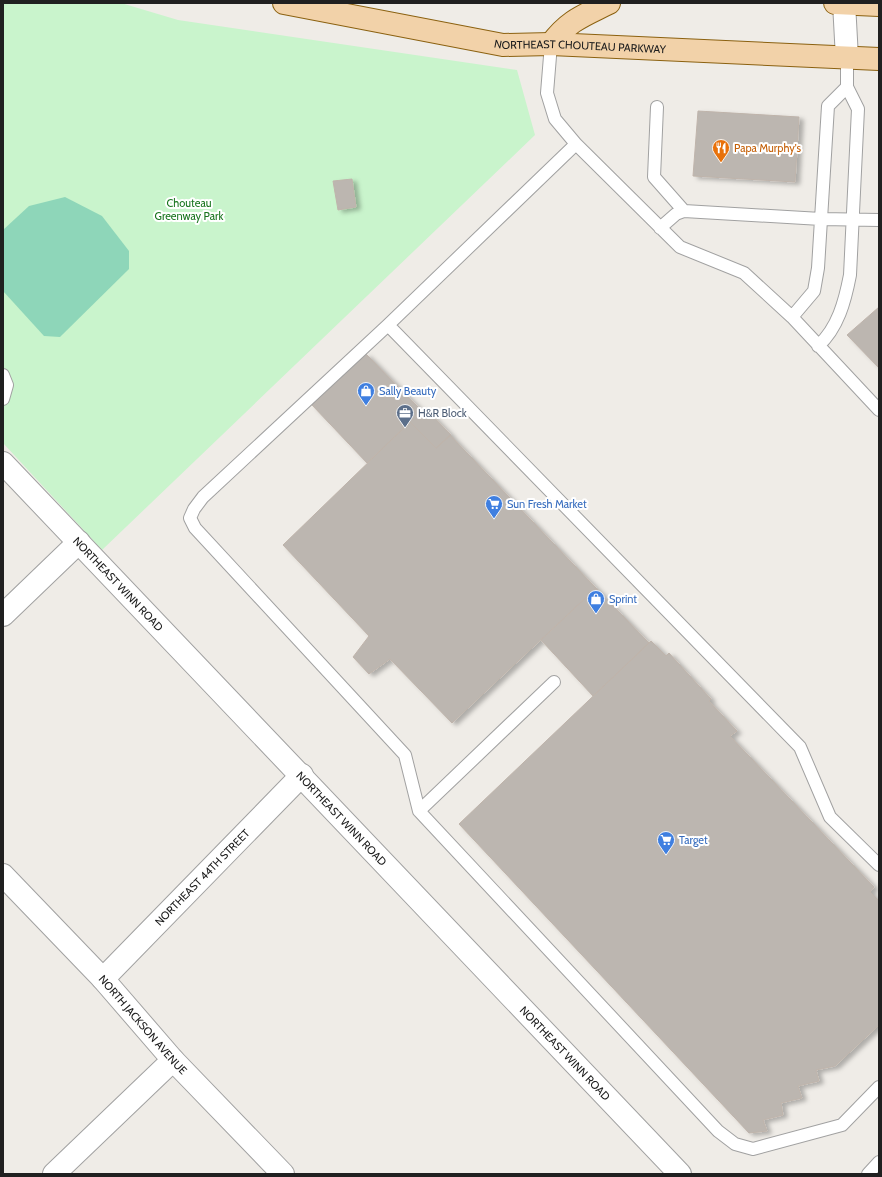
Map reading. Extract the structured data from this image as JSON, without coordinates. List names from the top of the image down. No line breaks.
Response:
{"streets":{"main road":["NORTHEAST CHOUTEAU PARKWAY"],"street":["NORTHEAST WINN ROAD","NORTHEAST 44TH STREET","NORTH JACKSON AVENUE"]},"crossings":[["NORTHEAST WINN ROAD","NORTHEAST 44TH STREET"],["NORTHEAST 44TH STREET","NORTH JACKSON AVENUE"]],"parks":["Chouteau Greenway Park"],"places":{"restaurant":["Papa Murphy's"],"shop":["Sally Beauty","Sprint"],"office":["H&R Block"],"supermarket":["Sun Fresh Market","Target"]}}
